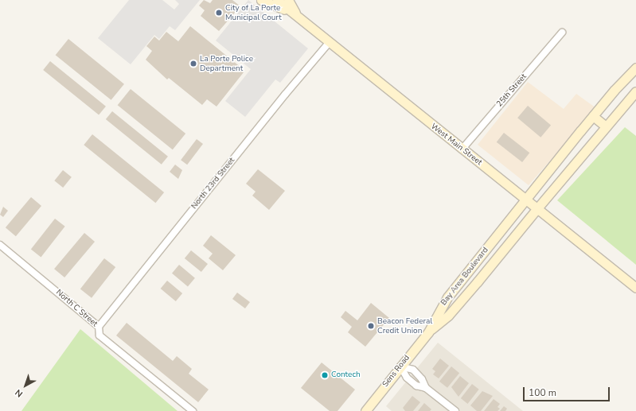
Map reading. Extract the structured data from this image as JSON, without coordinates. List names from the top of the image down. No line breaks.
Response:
{"streets":{"main road":["West Main Street","Bay Area Boulevard","Sens Road"],"street":["25th Street","North 23rd Street","North C Street"]},"crossings":[["25th Street","West Main Street"],["West Main Street","North 23rd Street"],["West Main Street","Bay Area Boulevard"],["North 23rd Street","North C Street"],["Bay Area Boulevard","Sens Road"]],"places":["City of La Porte Municipal Court","La Porte Police Department","Beacon Federal Credit Union","Contech"],"scale_bar":"100 m","north":"bottom left"}
